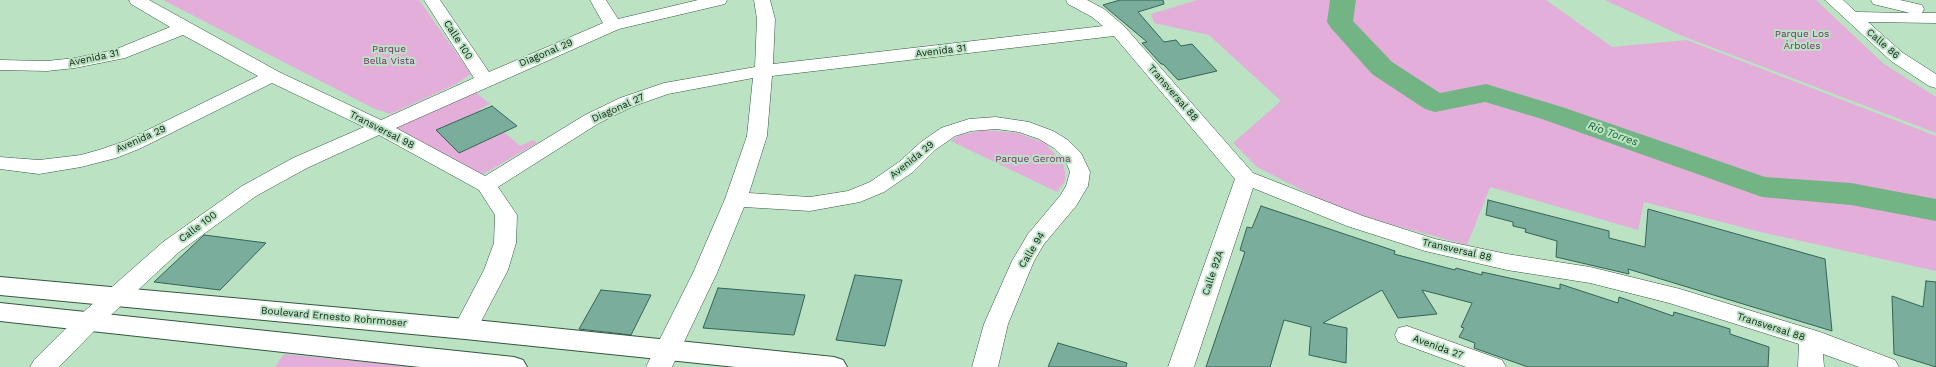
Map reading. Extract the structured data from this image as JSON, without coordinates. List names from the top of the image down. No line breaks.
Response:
{"streets":{"main road":["Boulevard Ernesto Rohrmoser"],"street":["Calle 100","Calle 86","Avenida 31","Diagonal 29","Transversal 88","Diagonal 27","Transversal 98","Avenida 29","Calle 94","Calle 92A","Avenida 27"]},"crossings":[["Calle 100","Diagonal 29"],["Calle 100","Transversal 98"],["Calle 100","Boulevard Ernesto Rohrmoser"],["Avenida 31","Transversal 88"],["Avenida 31","Diagonal 27"],["Avenida 31","Transversal 98"],["Diagonal 29","Transversal 98"],["Transversal 88","Calle 92A"],["Diagonal 27","Transversal 98"],["Transversal 98","Avenida 29"],["Transversal 98","Boulevard Ernesto Rohrmoser"],["Avenida 29","Calle 94"]],"water":["Río Torres"],"parks":["Parque Los Árboles","Parque Bella Vista","Parque Geroma"]}
